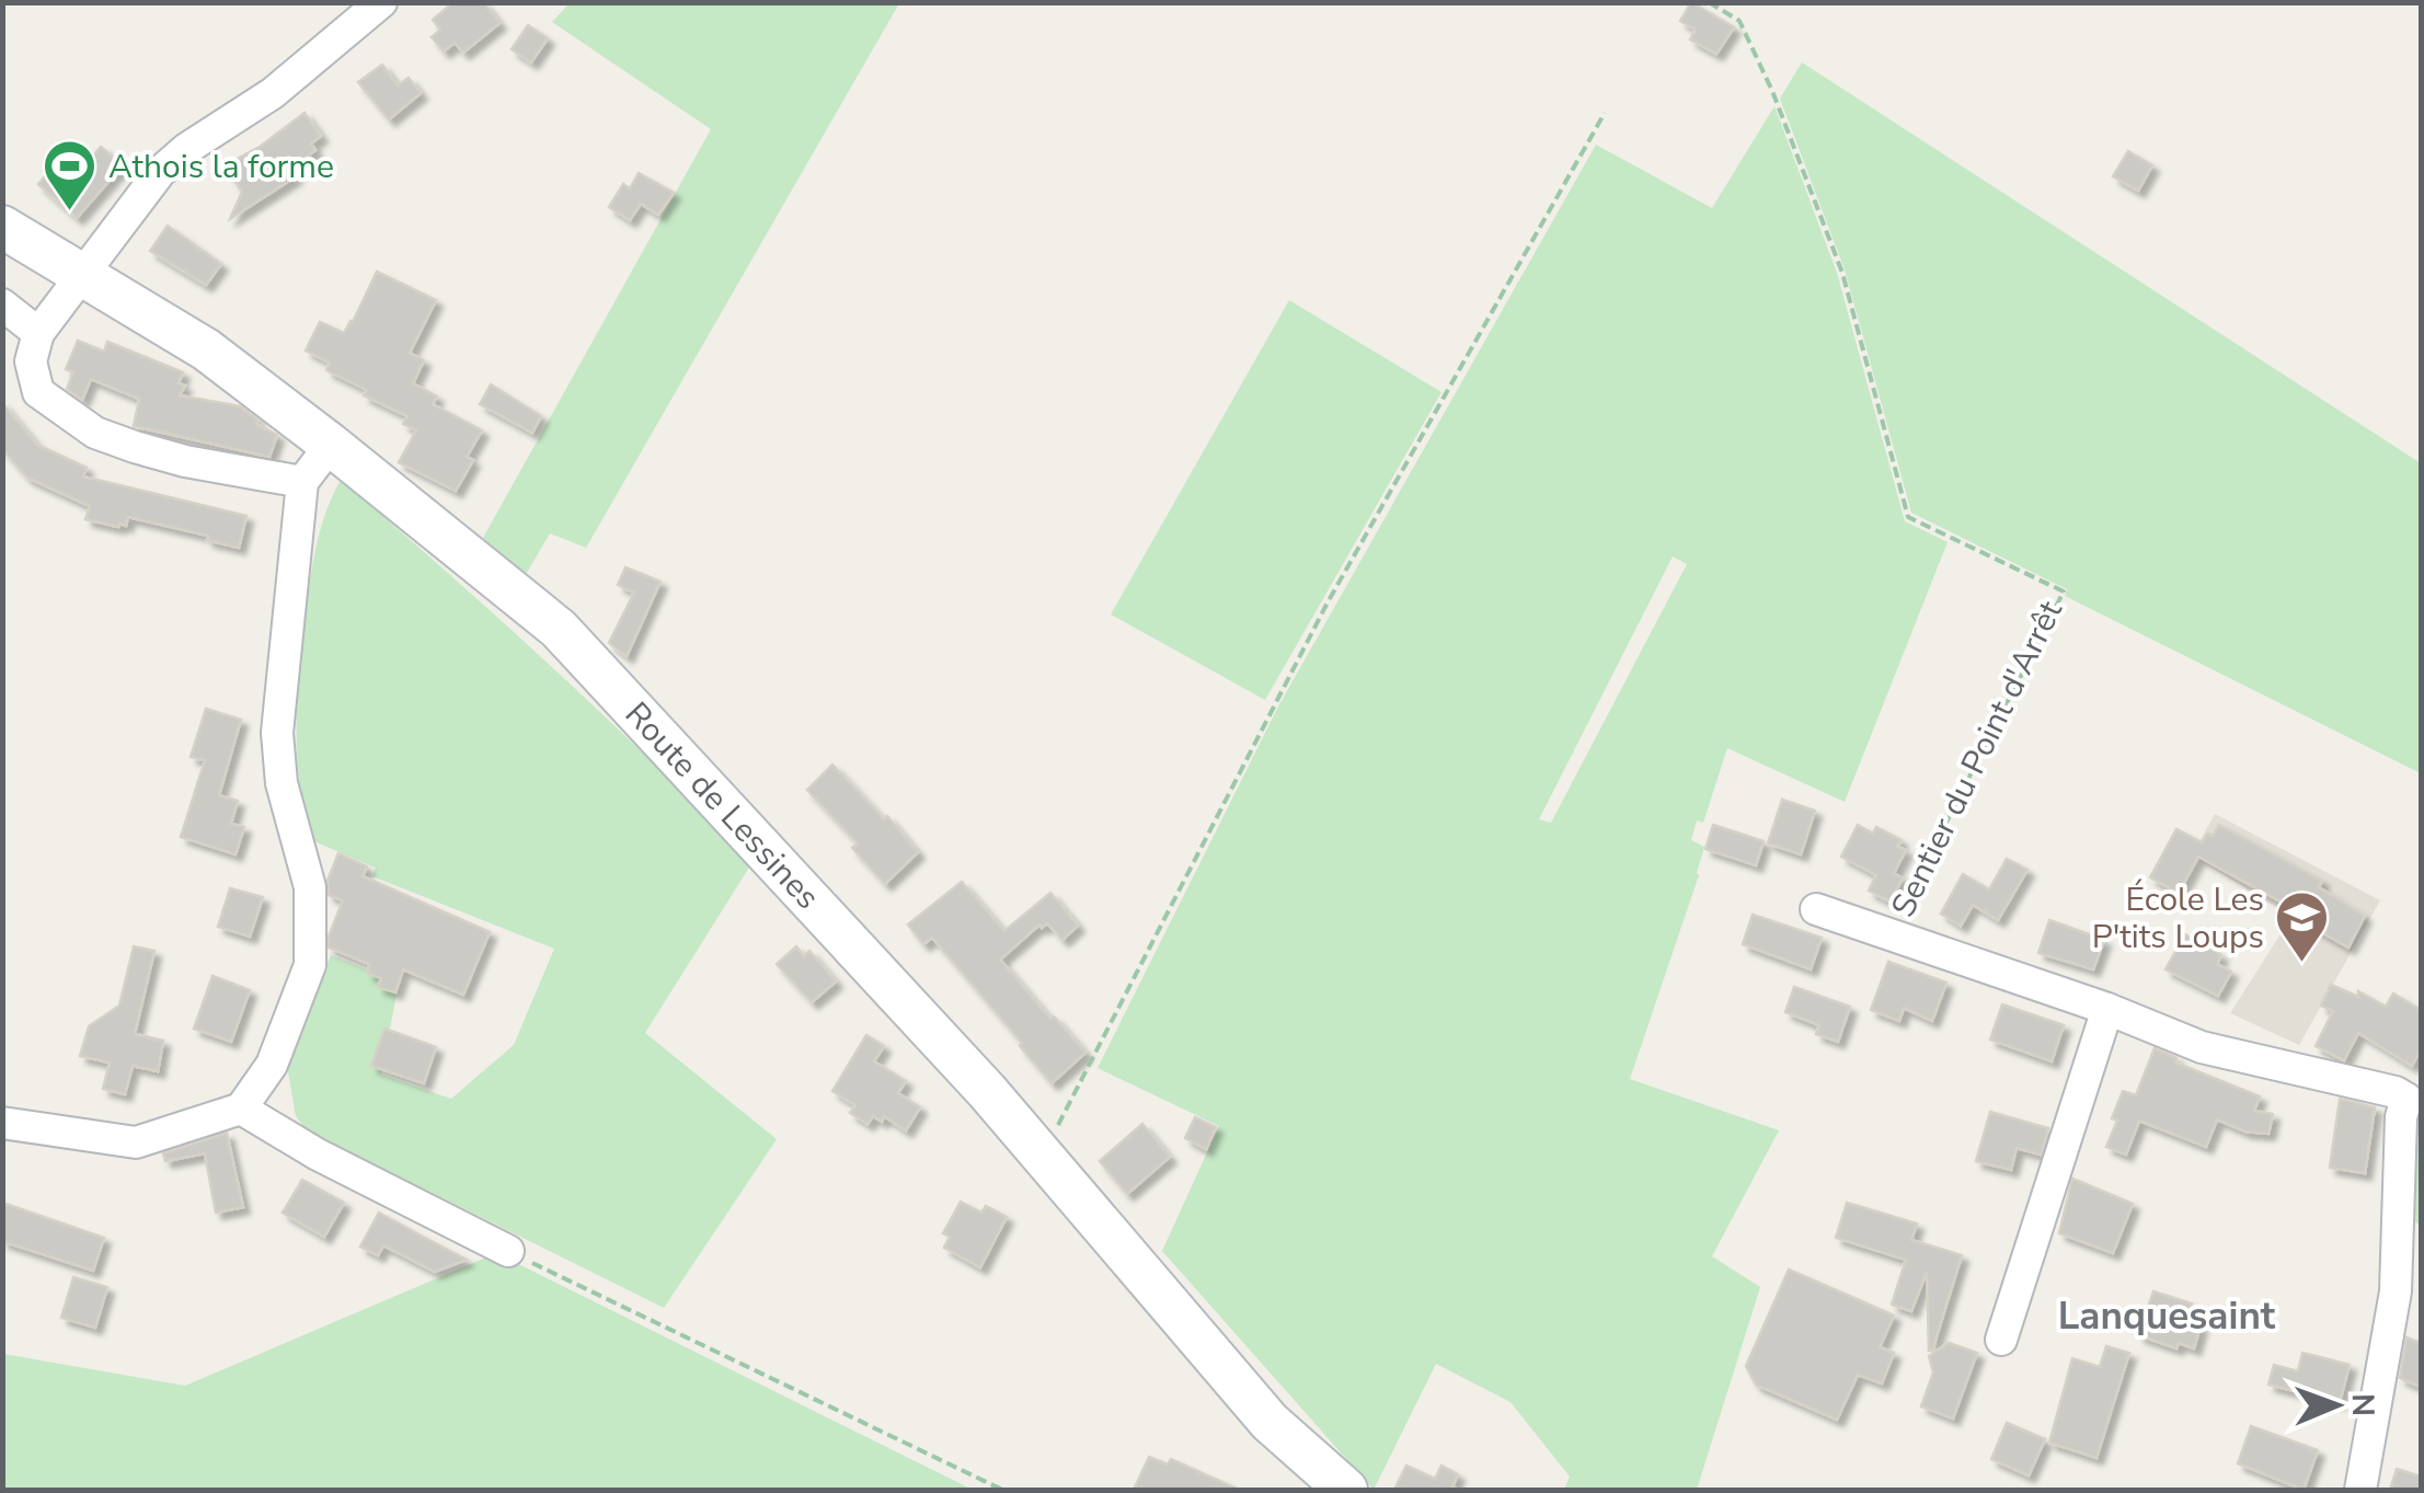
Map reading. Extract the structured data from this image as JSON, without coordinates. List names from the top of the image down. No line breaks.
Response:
{"streets":{"main road":["Route de Lessines"],"street":["Sentier du Point d'Arrêt"]},"districts":["Lanquesaint"],"places":{"sports":["Athois la forme"],"school or university":["École Les P'tits Loups"]},"north":"right"}
